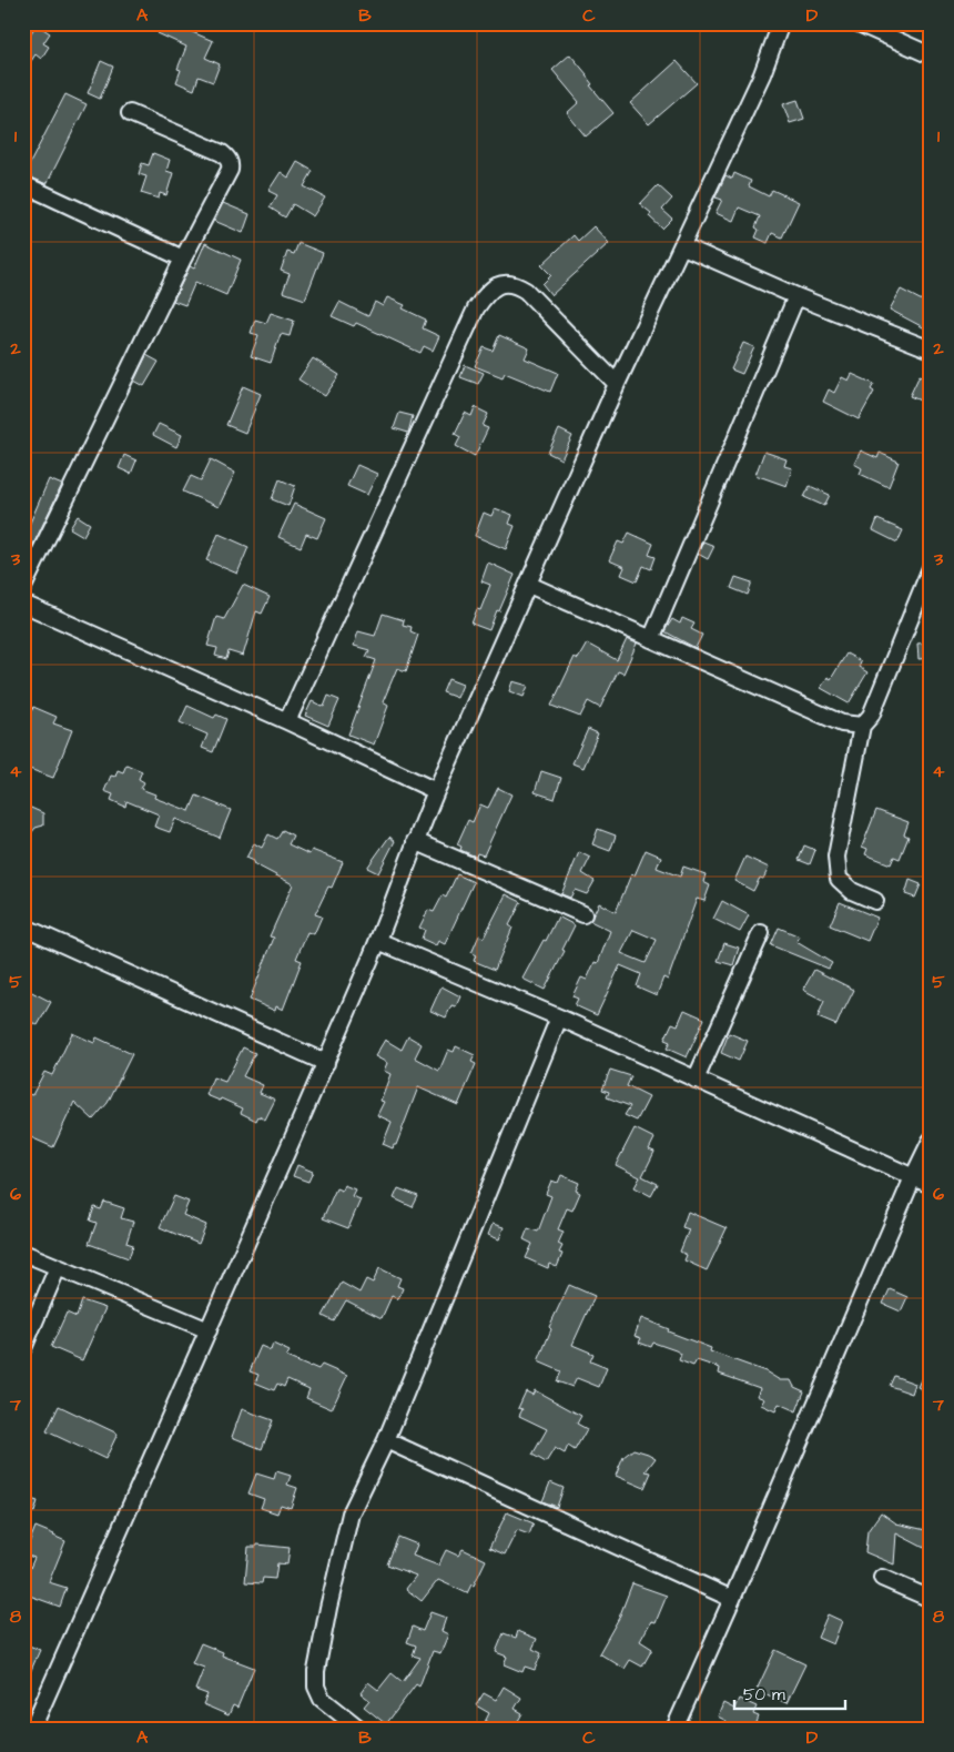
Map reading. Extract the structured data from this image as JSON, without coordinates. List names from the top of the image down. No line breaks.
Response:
{"scale_bar":"50 m","grid":{"columns":["A","B","C","D"],"rows":["1","2","3","4","5","6","7","8"]}}
